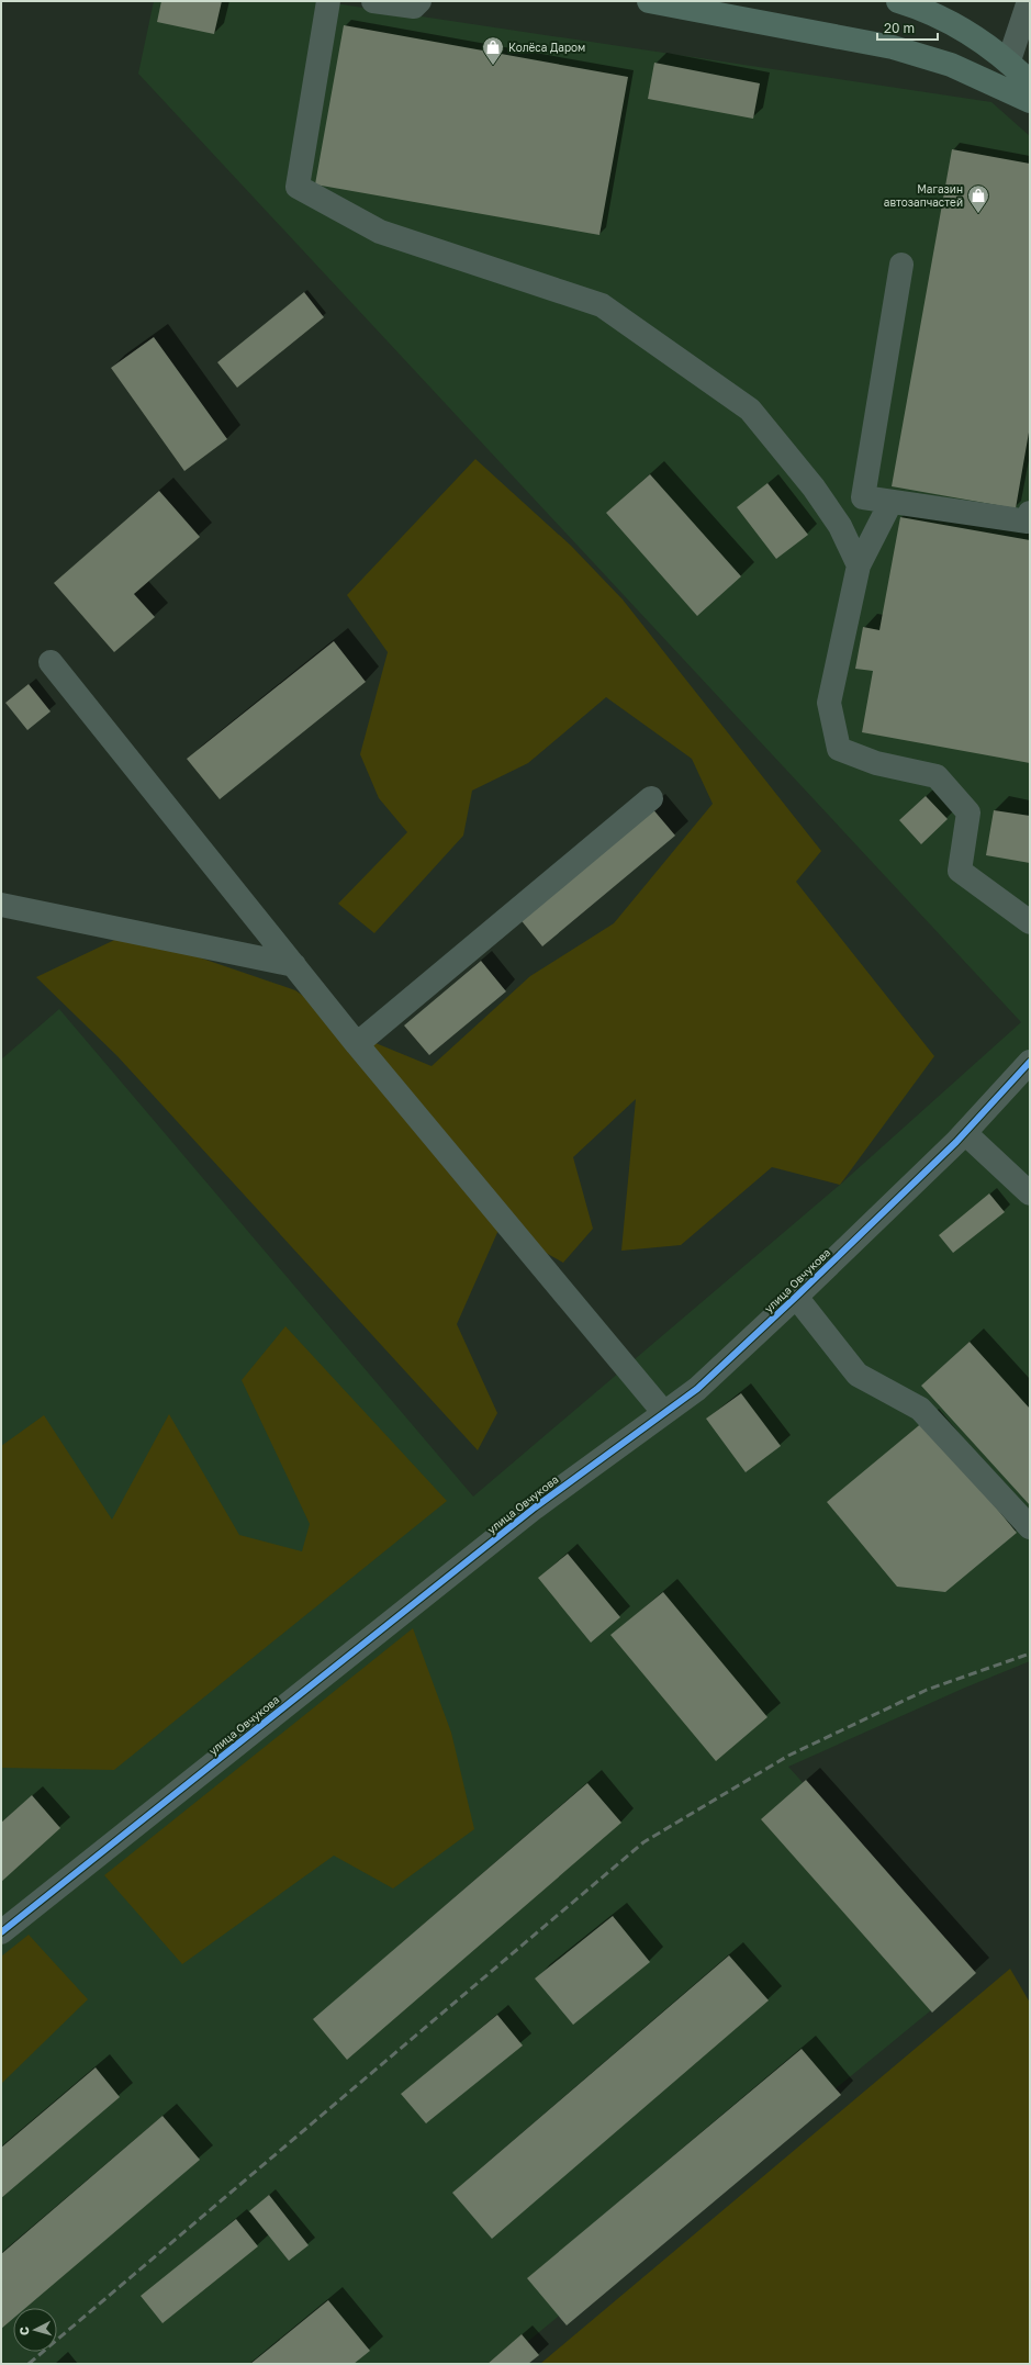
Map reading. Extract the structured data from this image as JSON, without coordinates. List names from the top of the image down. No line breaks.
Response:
{"streets":{"street":["улица Овчукова"]},"places":{"shop":["Колёса Даром","Магазин автозапчастей"]},"scale_bar":"20 m","north":"left"}
